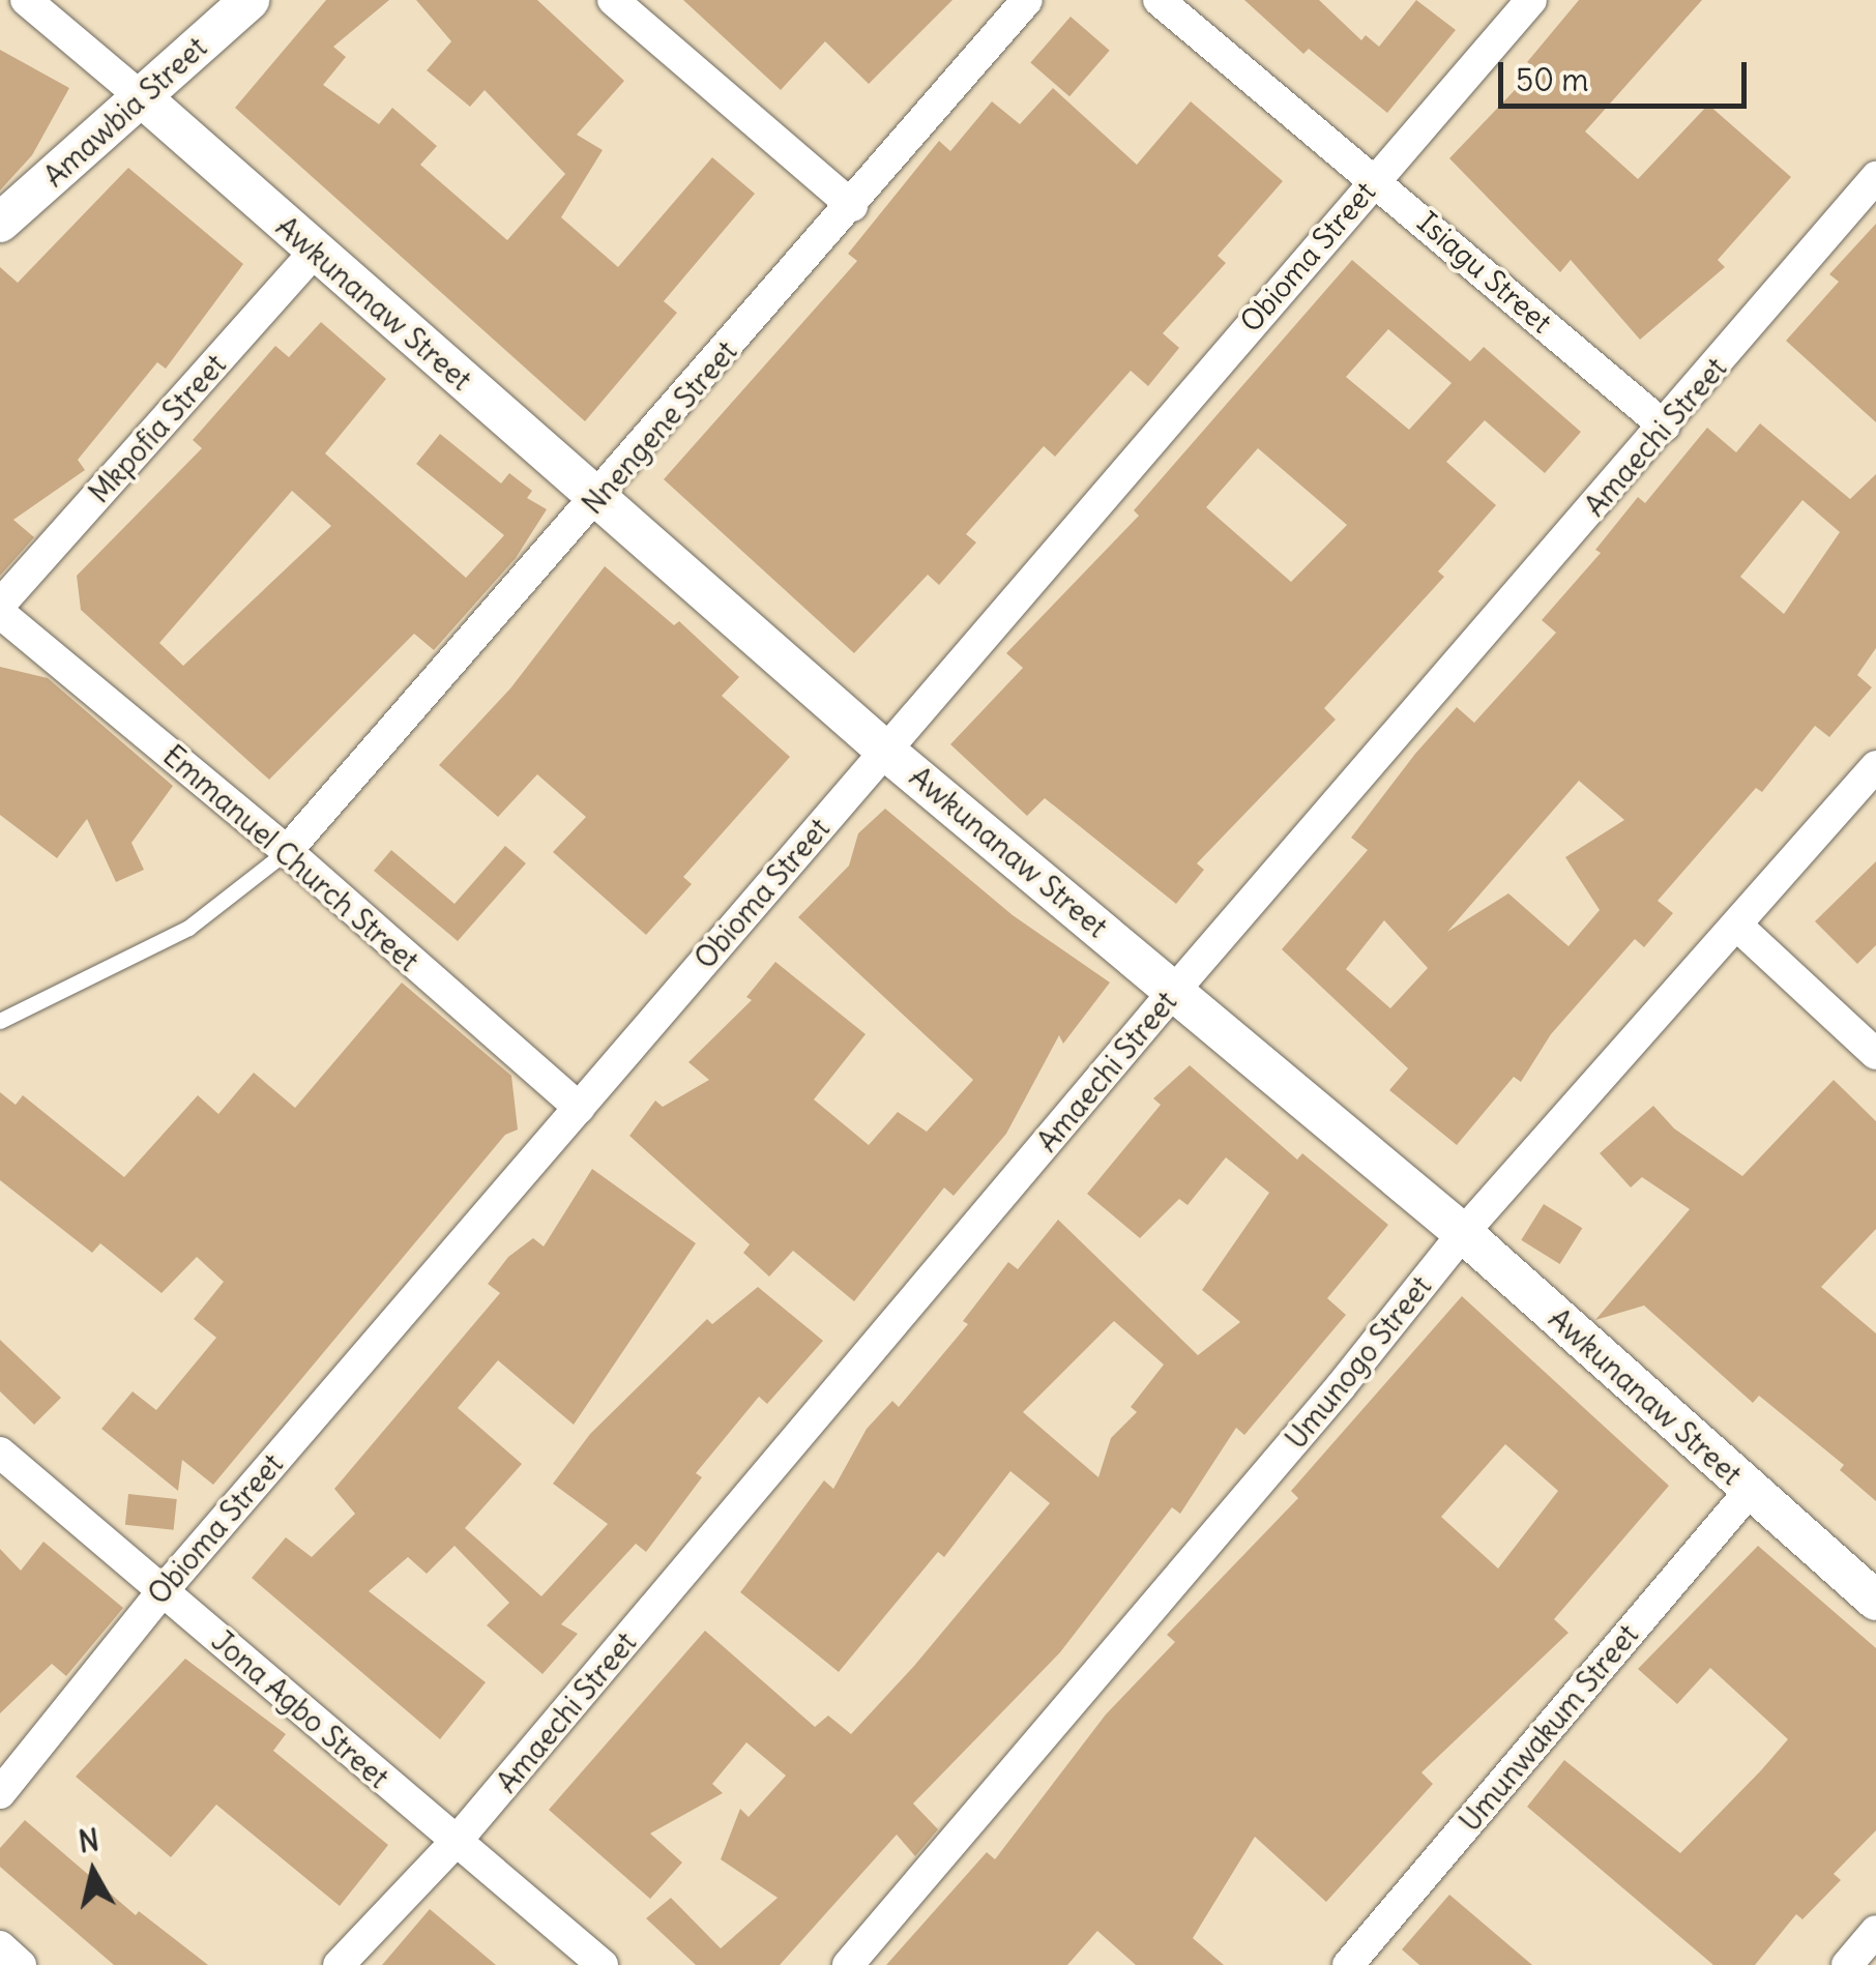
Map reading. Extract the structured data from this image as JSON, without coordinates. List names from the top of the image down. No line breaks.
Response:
{"streets":{"street":["Amawbia Street","Obioma Street","Isiagu Street","Awkunanaw Street","Nnengene Street","Mkpofia Street","Amaechi Street","Emmanuel Church Street","Umunogo Street","Jona Agbo Street","Umunwakum Street"]},"crossings":[["Amawbia Street","Awkunanaw Street"],["Obioma Street","Isiagu Street"],["Obioma Street","Awkunanaw Street"],["Obioma Street","Emmanuel Church Street"],["Obioma Street","Jona Agbo Street"],["Isiagu Street","Amaechi Street"],["Awkunanaw Street","Nnengene Street"],["Awkunanaw Street","Mkpofia Street"],["Awkunanaw Street","Amaechi Street"],["Awkunanaw Street","Umunogo Street"],["Awkunanaw Street","Umunwakum Street"],["Nnengene Street","Emmanuel Church Street"],["Amaechi Street","Jona Agbo Street"]],"scale_bar":"50 m","north":"top"}
